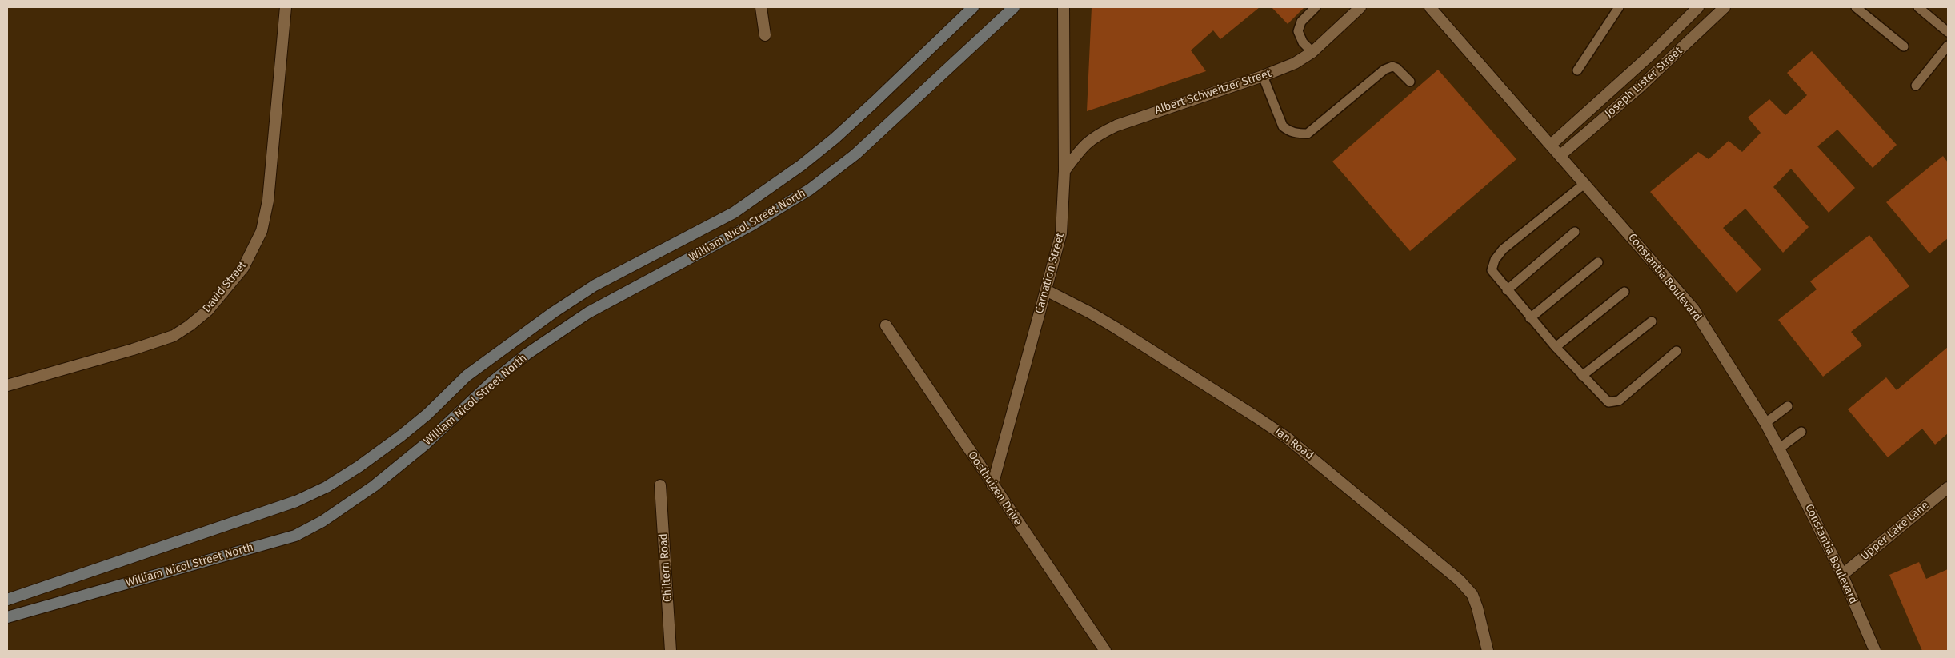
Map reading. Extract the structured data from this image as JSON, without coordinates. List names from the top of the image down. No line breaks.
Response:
{"streets":{"main road":["William Nicol Street North"],"street":["Joseph Lister Street","Albert Schweitzer Street","Carnation Street","Constantia Boulevard","David Street","Ian Road","Oosthuizen Drive","Upper Lake Lane","Chiltern Road"]},"crossings":[["Joseph Lister Street","Constantia Boulevard"],["Albert Schweitzer Street","Carnation Street"],["Carnation Street","Ian Road"],["Carnation Street","Oosthuizen Drive"],["Constantia Boulevard","Upper Lake Lane"]]}
